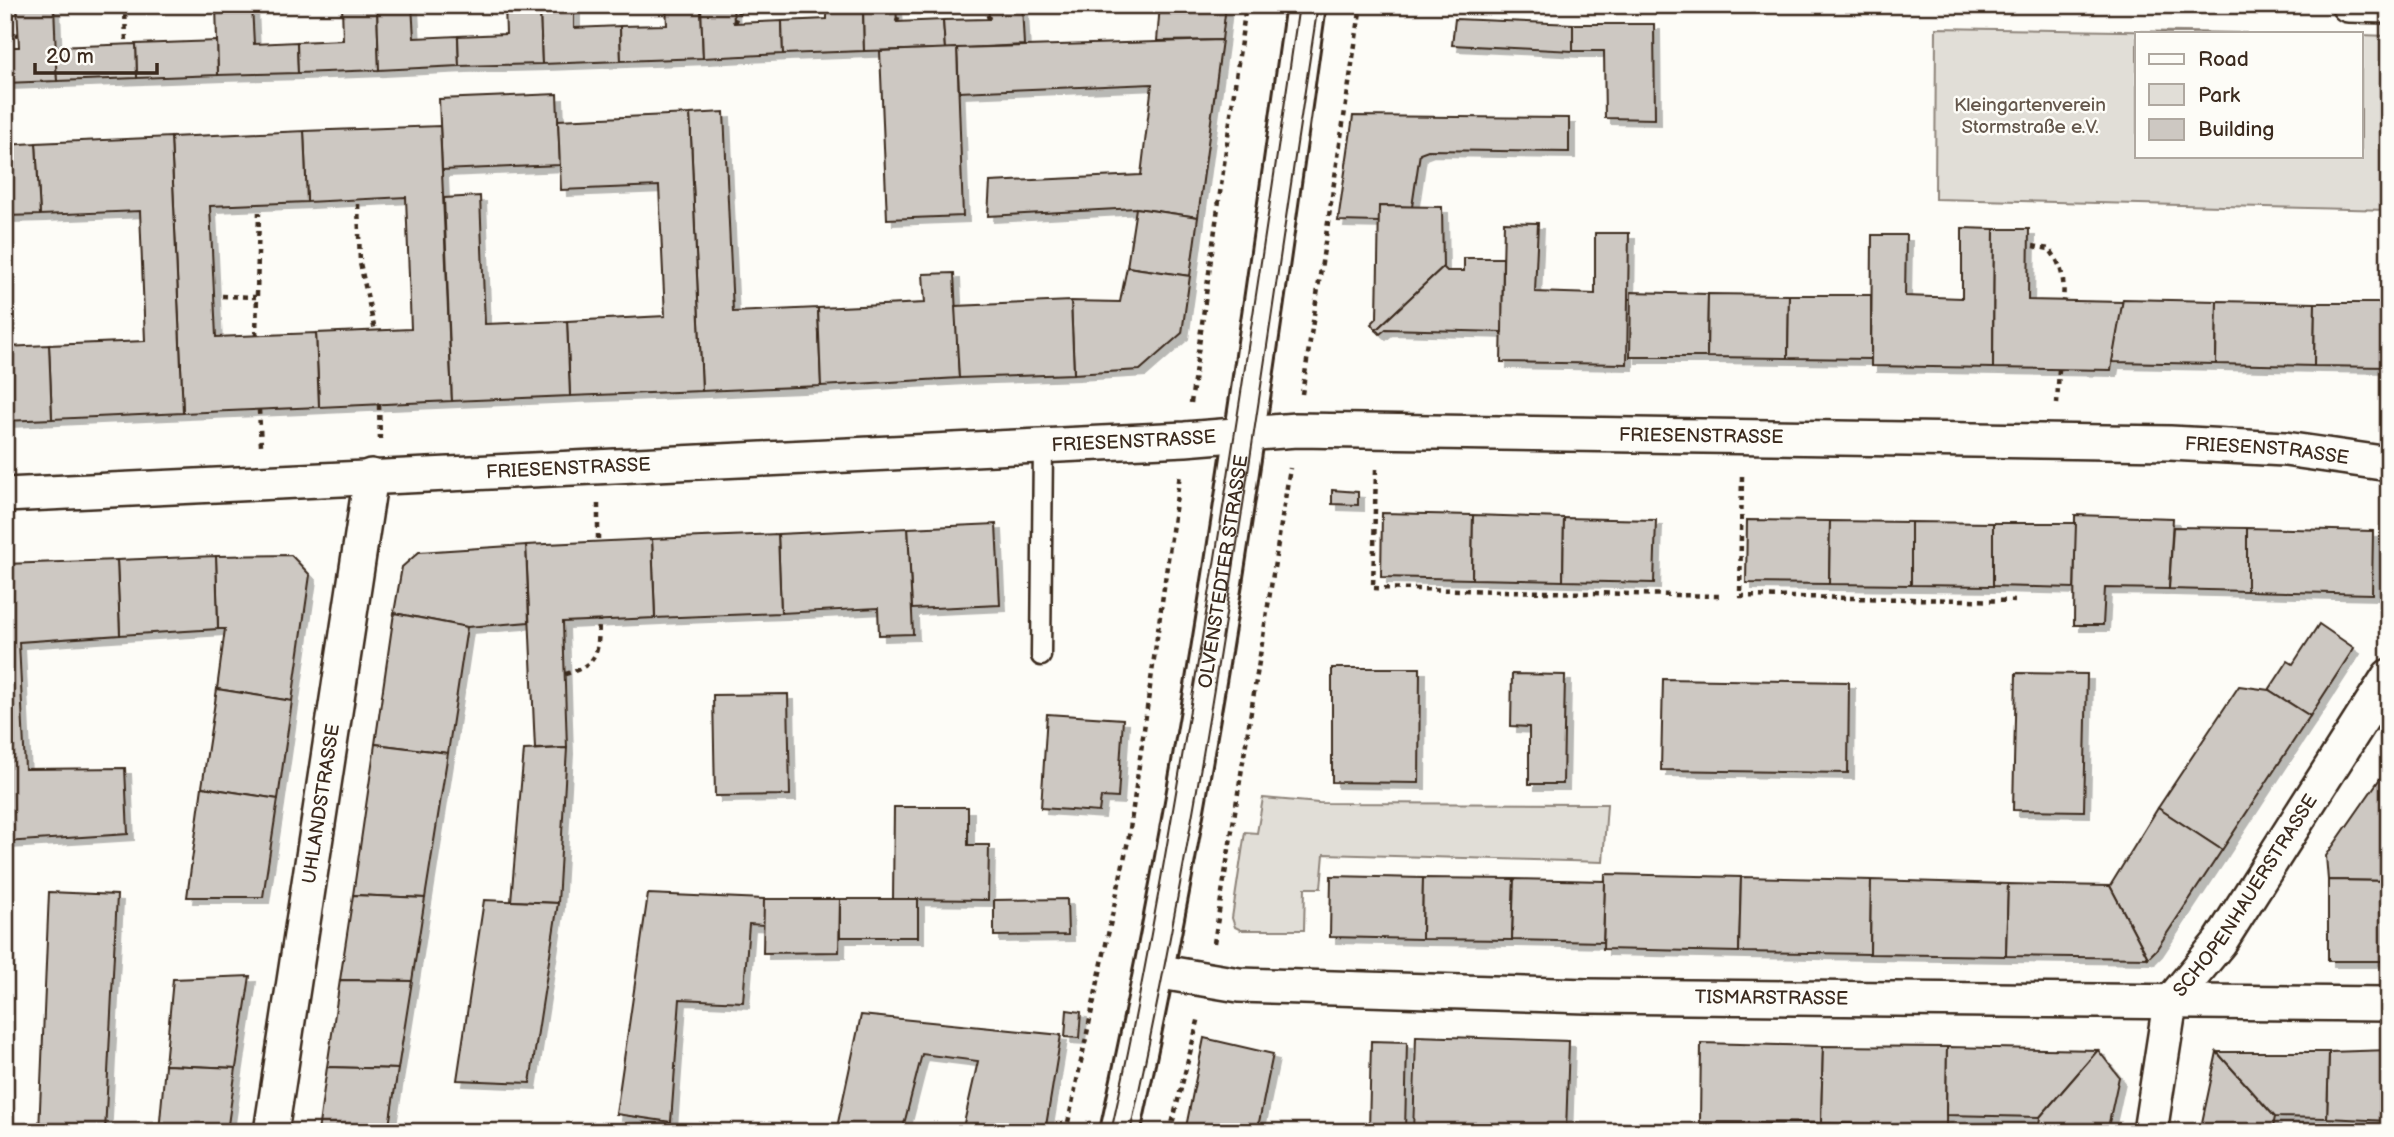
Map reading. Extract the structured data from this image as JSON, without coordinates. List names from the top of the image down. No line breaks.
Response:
{"streets":{"street":["FRIESENSTRASSE","OLVENSTEDTER STRASSE","UHLANDSTRASSE","SCHOPENHAUERSTRASSE","TISMARSTRASSE"]},"crossings":[["FRIESENSTRASSE","OLVENSTEDTER STRASSE"],["FRIESENSTRASSE","UHLANDSTRASSE"],["OLVENSTEDTER STRASSE","TISMARSTRASSE"],["SCHOPENHAUERSTRASSE","TISMARSTRASSE"]],"parks":["Kleingartenverein Stormstraße e.V."],"legend":["Road","Park","Building"],"scale_bar":"20 m"}
